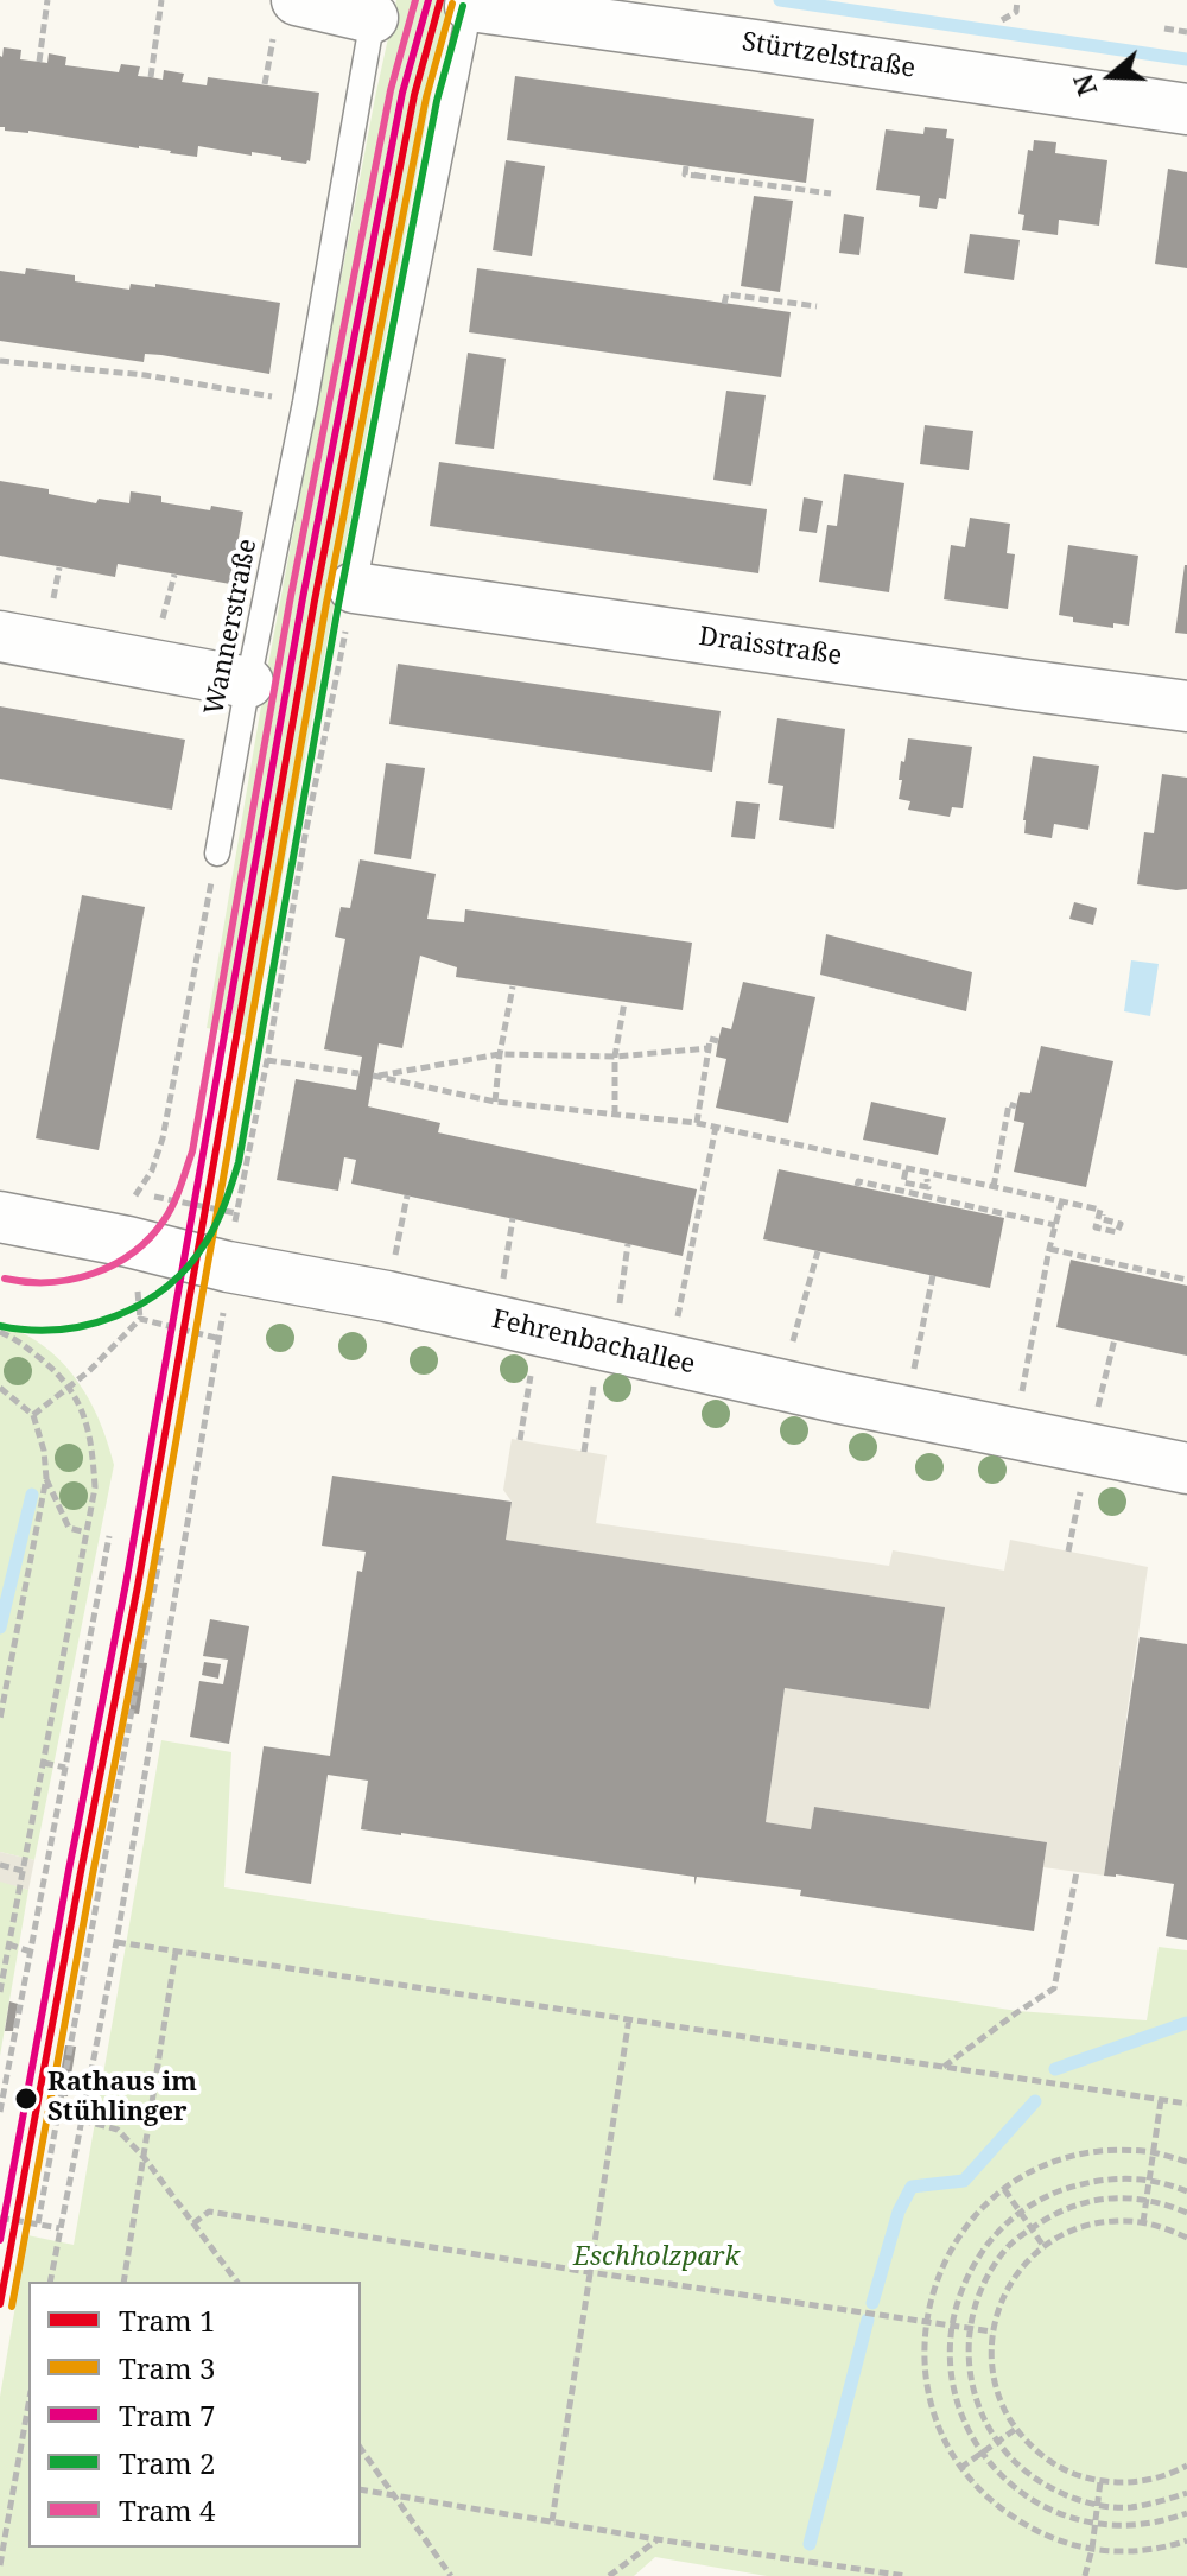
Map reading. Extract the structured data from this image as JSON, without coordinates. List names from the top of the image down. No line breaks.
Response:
{"streets":{"street":["Stürtzelstraße","Draisstraße","Fehrenbachallee"],"lane":["Wannerstraße"]},"parks":["Eschholzpark"],"places":["Rathaus im Stühlinger"],"lines":["tram line 1","tram line 7","tram line 4","tram line 3","tram line 2"],"legend":["Tram 1","Tram 3","Tram 7","Tram 2","Tram 4"],"north":"left"}
